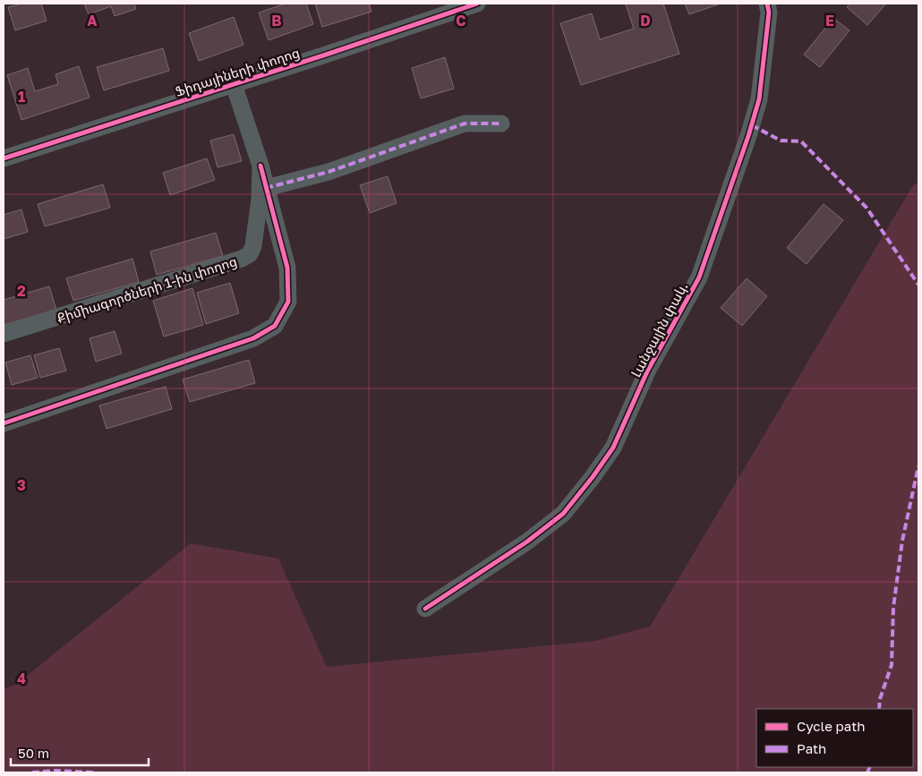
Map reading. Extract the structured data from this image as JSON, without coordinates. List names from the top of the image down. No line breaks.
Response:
{"streets":{"street":["Ֆիդայիների փողոց","Քիմիագործների 1-ին փողոց","Լանջային փակ."]},"crossings":[["Ֆիդայիների փողոց","Քիմիագործների 1-ին փողոց"]],"legend":["Cycle path","Path"],"scale_bar":"50 m","grid":{"columns":["A","B","C","D","E"],"rows":["1","2","3","4"]}}
